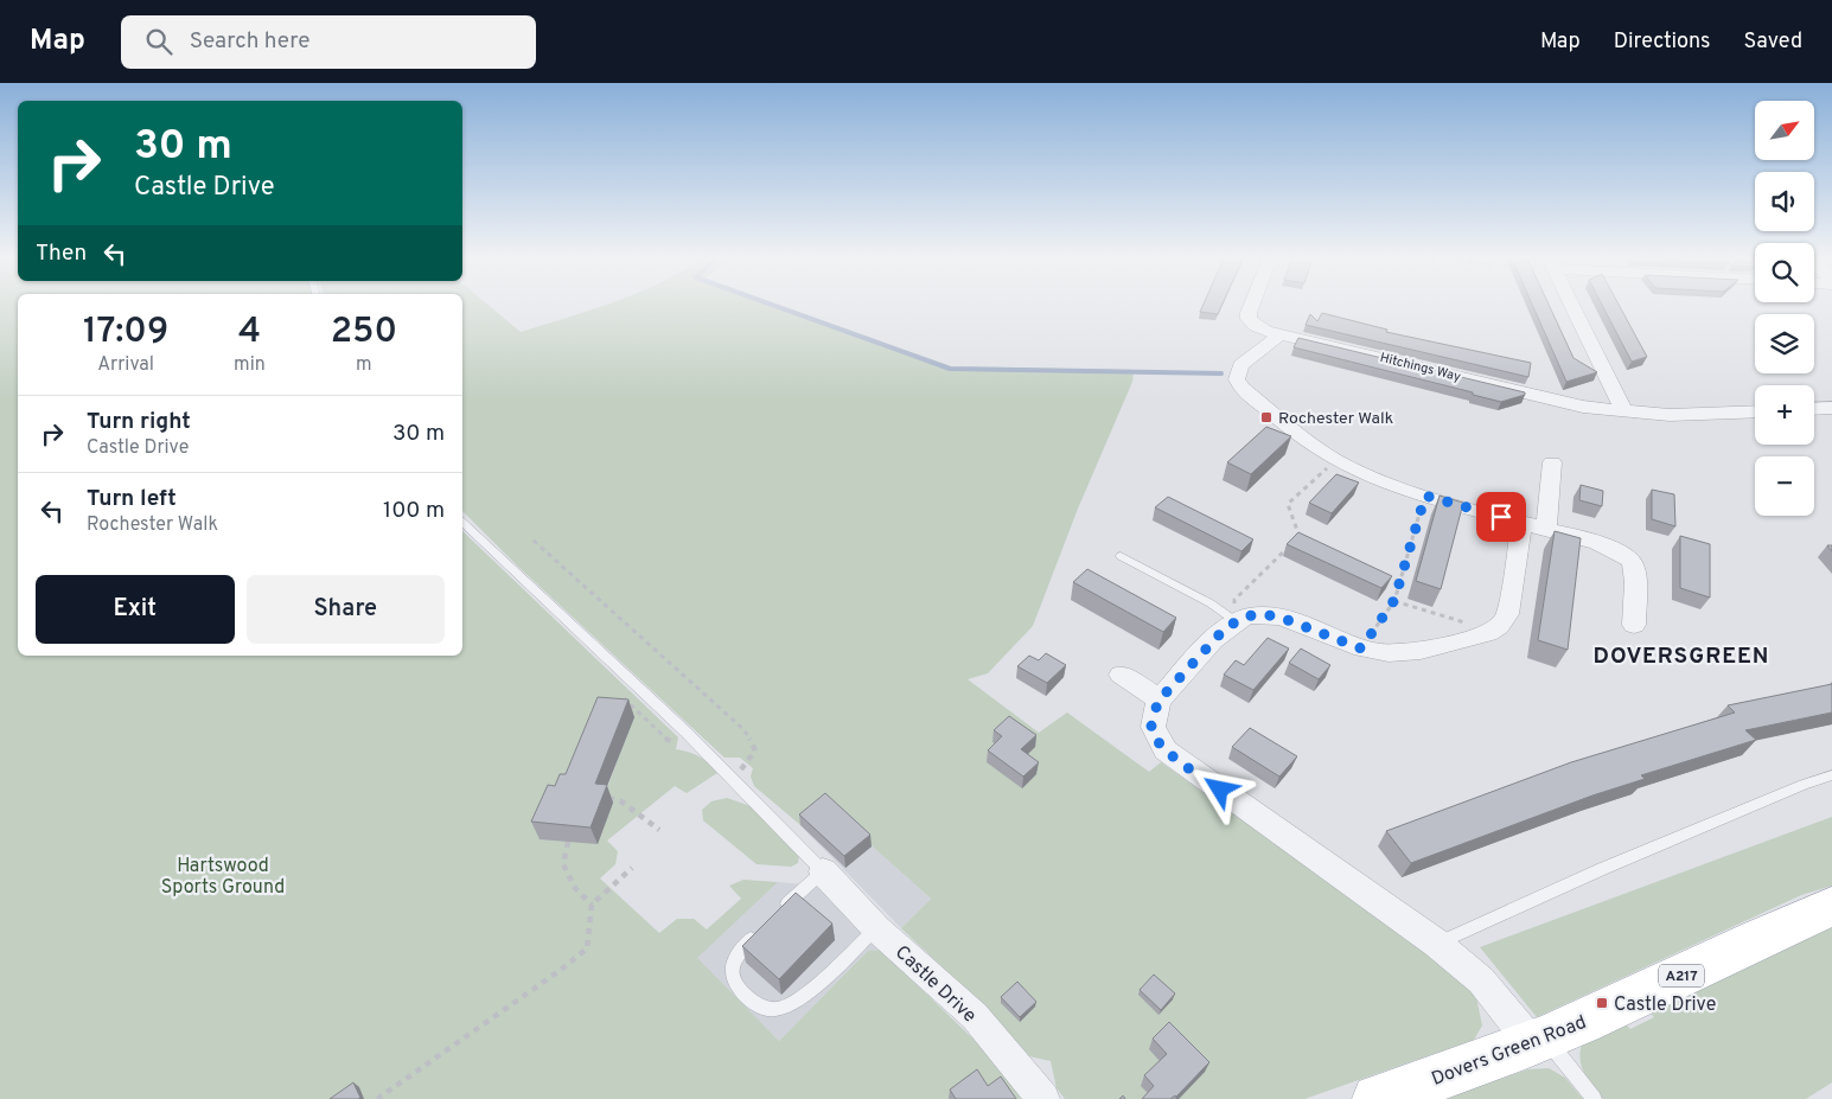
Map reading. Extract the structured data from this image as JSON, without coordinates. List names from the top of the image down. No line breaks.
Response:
{"streets":{"main road":["A217","Dovers Green Road"],"street":["Hitchings Way","Castle Drive"]},"districts":["DOVERSGREEN"],"parks":["Hartswood Sports Ground"],"places":{"transit":["Rochester Walk","Castle Drive"]},"north":"top right","page":{"header":"Map","search":"Search here","nav":["Map","Directions","Saved"],"map_buttons":["+","−"],"turn":["30 m","Castle Drive"],"then":"Then","eta":["17:09","Arrival","4","min","250","m"],"list":[{"name":"Turn right","note":"Castle Drive","value":"30 m"},{"name":"Turn left","note":"Rochester Walk","value":"100 m"}],"buttons":["Exit","Share"]}}
